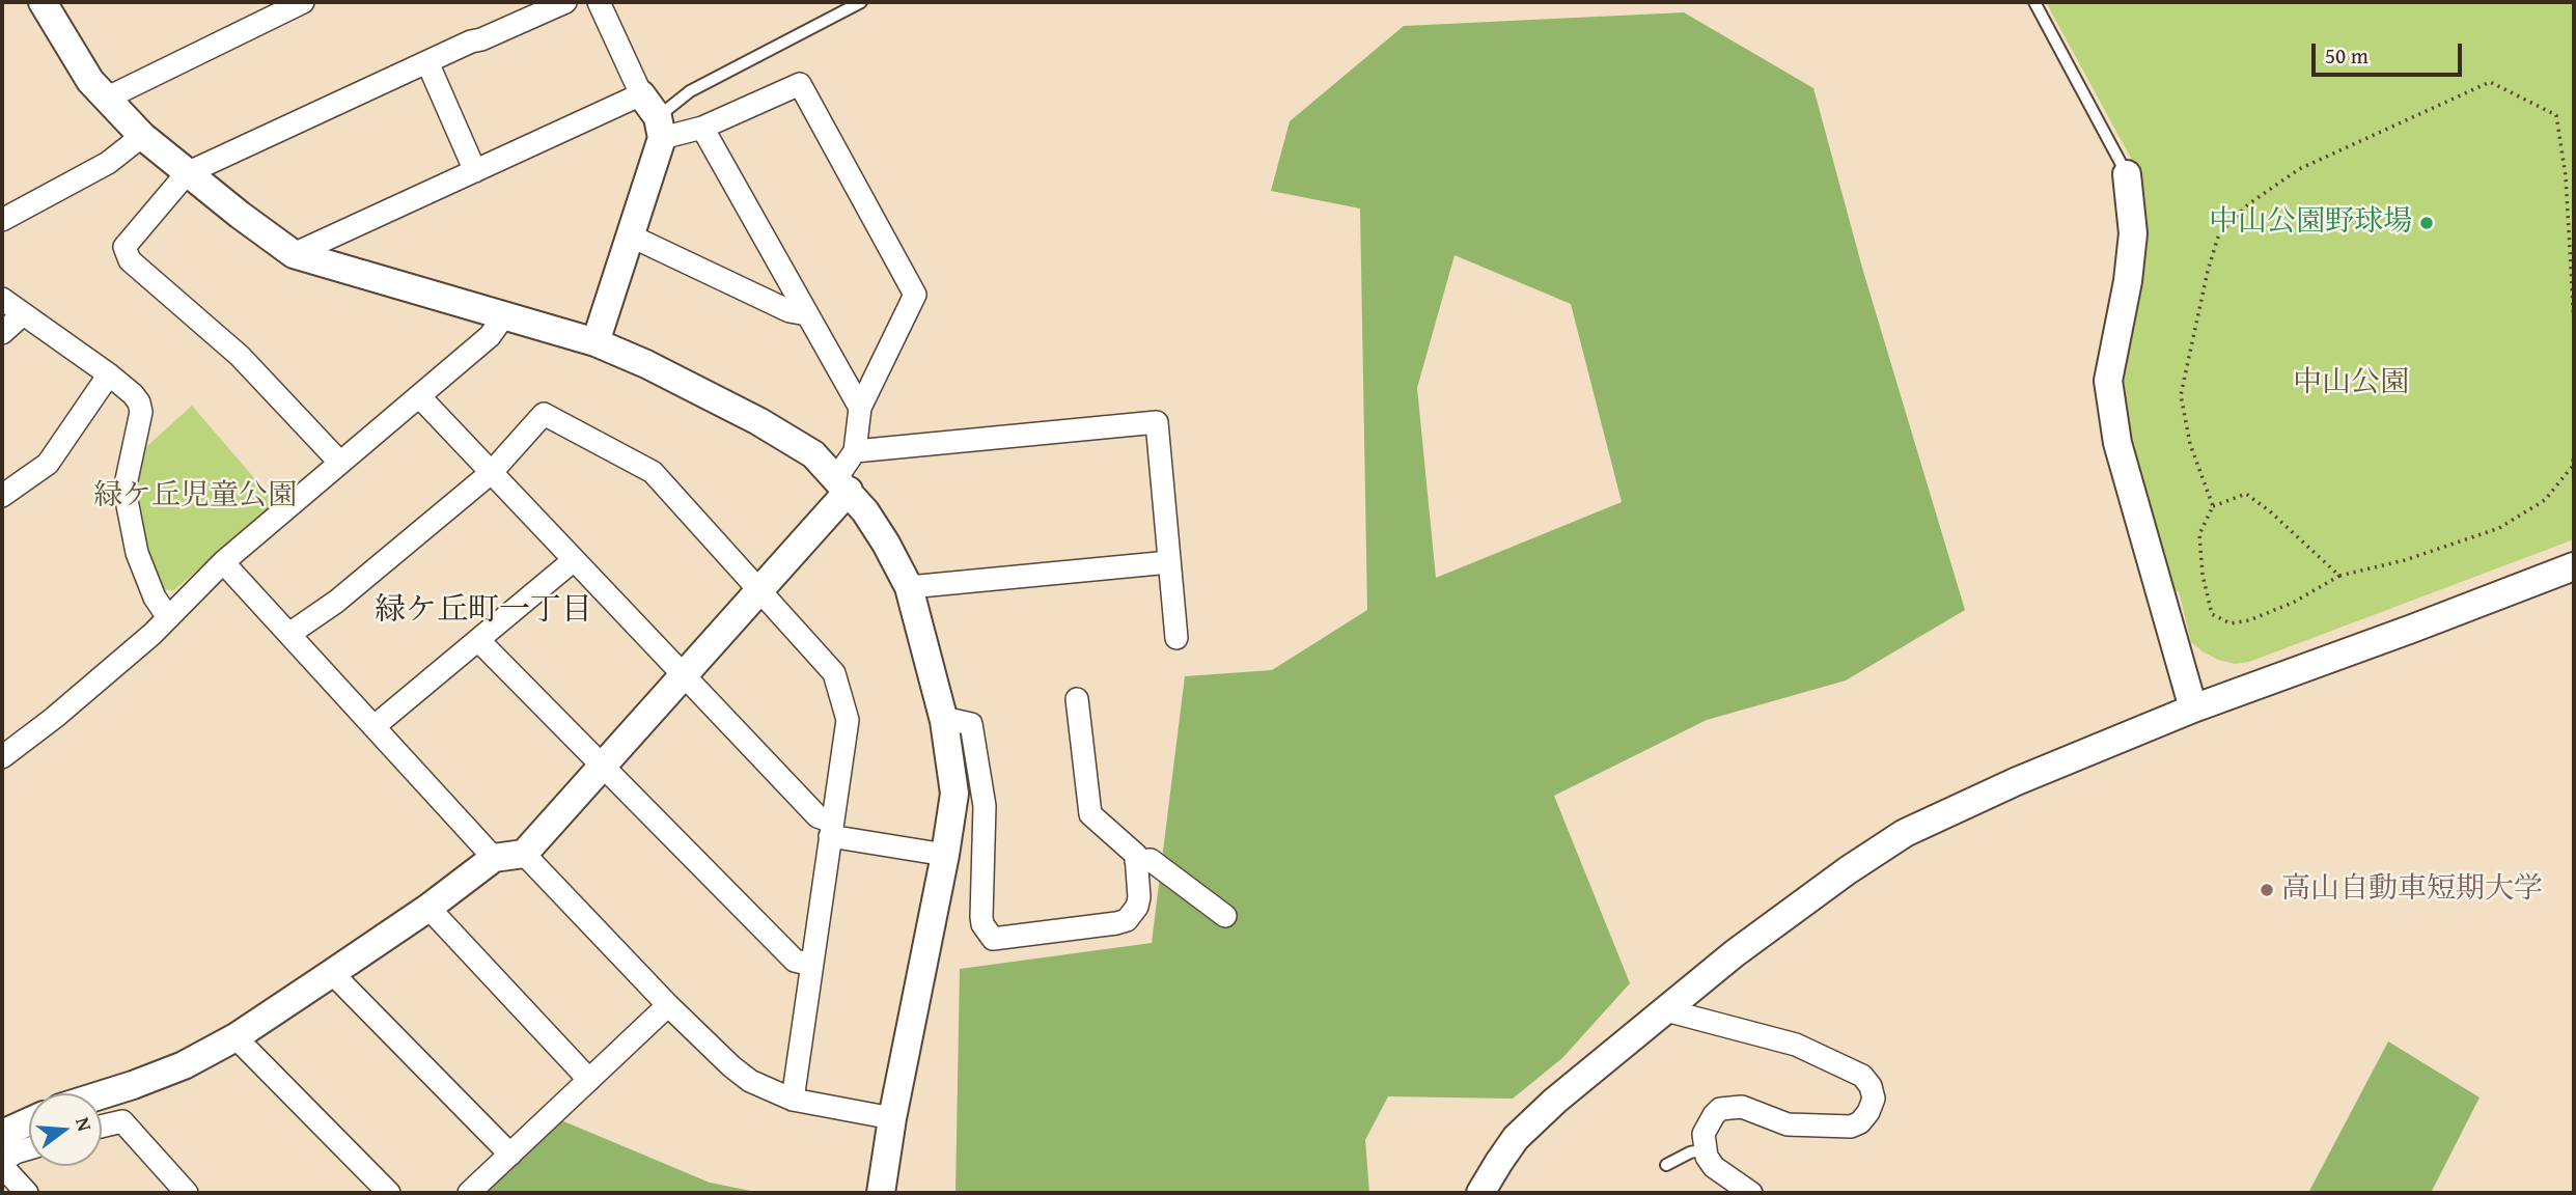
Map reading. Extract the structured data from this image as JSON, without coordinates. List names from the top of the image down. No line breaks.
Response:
{"districts":["緑ケ丘町一丁目"],"parks":["中山公園","緑ケ丘児童公園"],"places":["中山公園野球場","高山自動車短期大学"],"scale_bar":"50 m","north":"right"}
